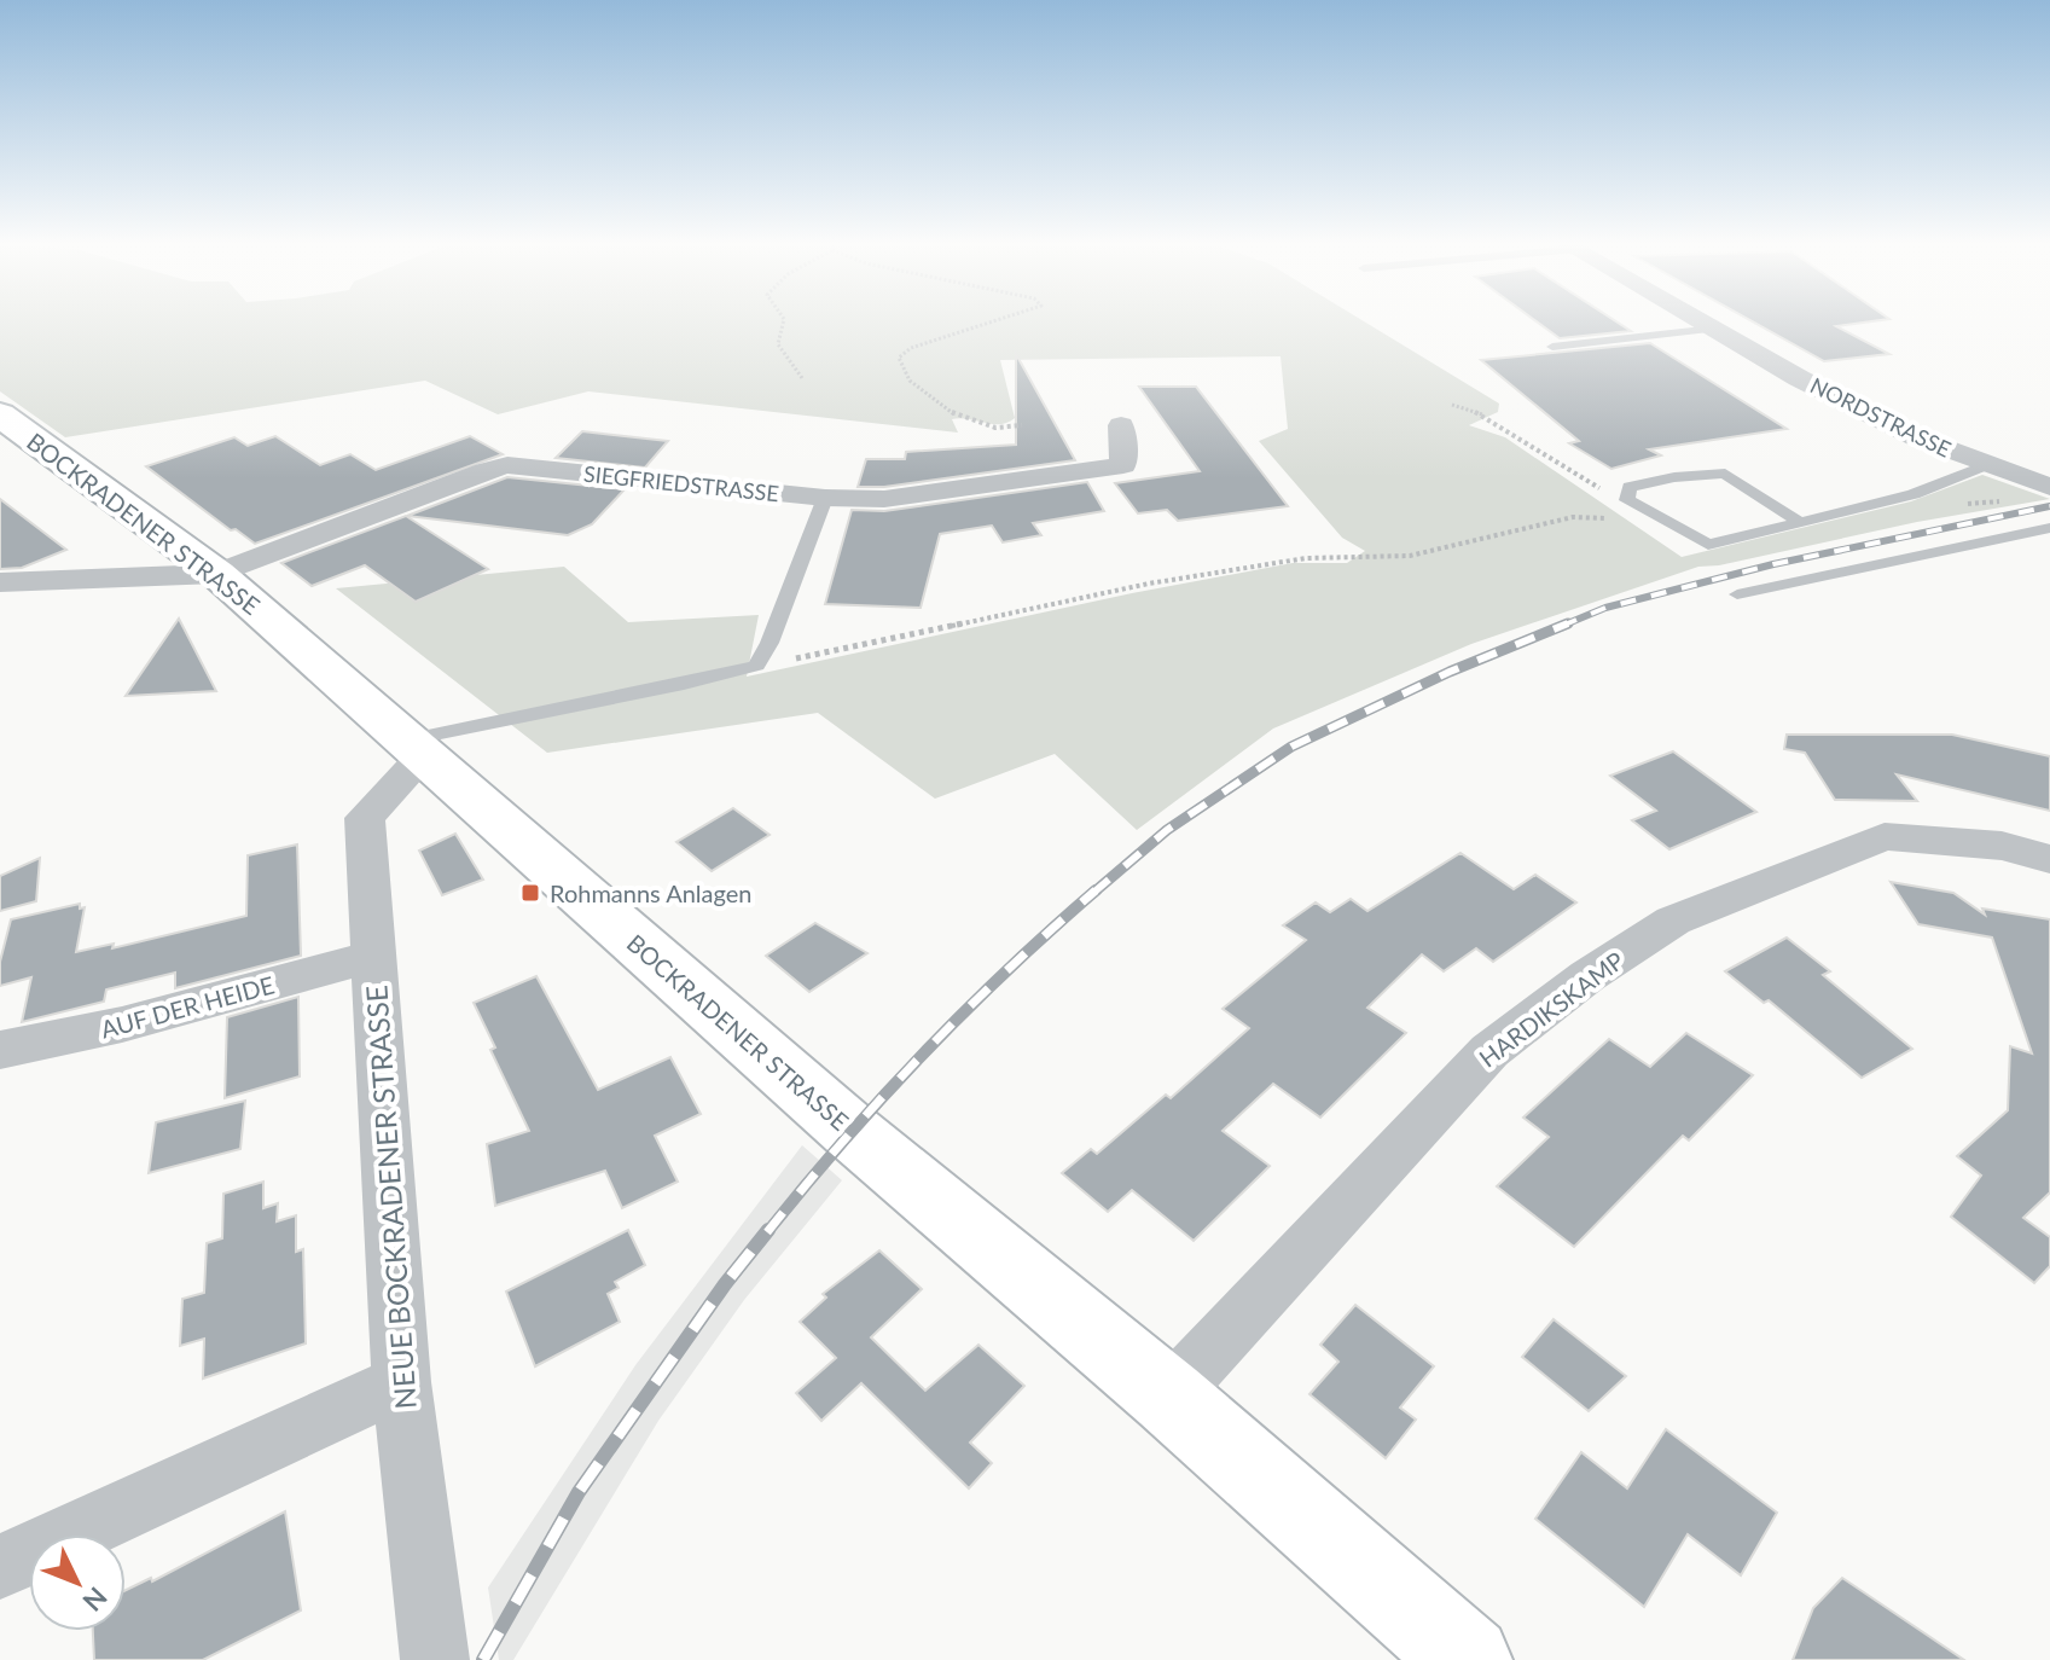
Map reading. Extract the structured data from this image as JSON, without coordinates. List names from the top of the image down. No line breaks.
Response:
{"streets":{"street":["NORDSTRASSE","SIEGFRIEDSTRASSE","BOCKRADENER STRASSE","AUF DER HEIDE","HARDIKSKAMP","NEUE BOCKRADENER STRASSE"]},"crossings":[["SIEGFRIEDSTRASSE","BOCKRADENER STRASSE"],["BOCKRADENER STRASSE","HARDIKSKAMP"],["BOCKRADENER STRASSE","NEUE BOCKRADENER STRASSE"],["AUF DER HEIDE","NEUE BOCKRADENER STRASSE"]],"places":{"transit":["Rohmanns Anlagen"]},"north":"bottom right"}
